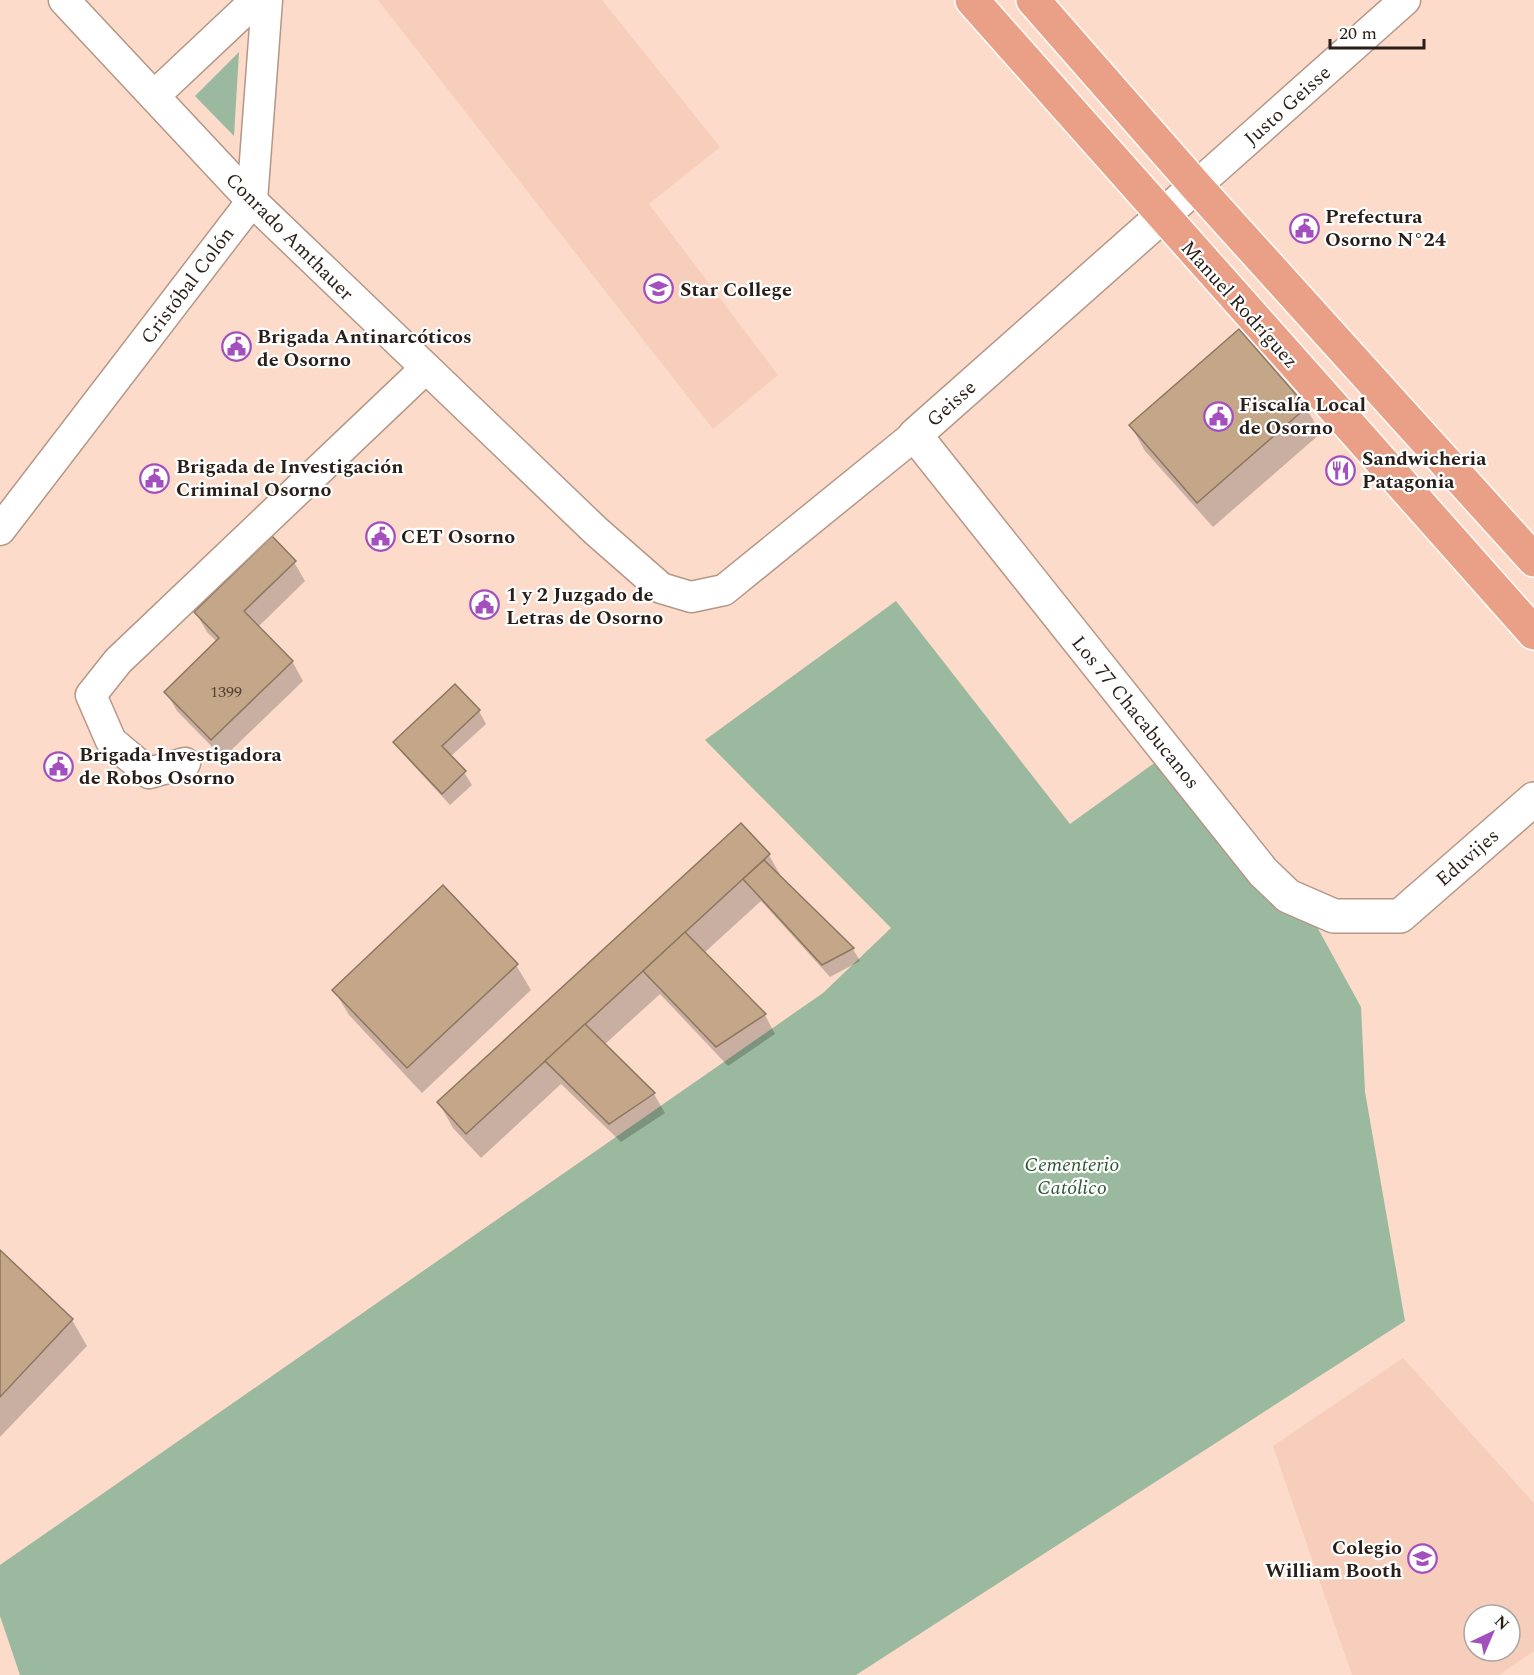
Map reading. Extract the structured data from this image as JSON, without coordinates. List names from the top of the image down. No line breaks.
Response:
{"streets":{"main road":["Manuel Rodríguez"],"street":["Justo Geisse","Conrado Amthauer","Cristóbal Colón","Geisse","Los 77 Chacabucanos","Eduvijes"]},"crossings":[["Justo Geisse","Geisse"],["Conrado Amthauer","Cristóbal Colón"],["Conrado Amthauer","Geisse"],["Manuel Rodríguez","Geisse"],["Geisse","Los 77 Chacabucanos"],["Los 77 Chacabucanos","Eduvijes"]],"parks":["Cementerio Católico"],"places":{"public building":["Prefectura Osorno N°24","Brigada Antinarcóticos de Osorno","Fiscalía Local de Osorno","Brigada de Investigación Criminal Osorno","CET Osorno","1 y 2 Juzgado de Letras de Osorno","Brigada Investigadora de Robos Osorno"],"school or university":["Star College","Colegio William Booth"],"restaurant":["Sandwicheria Patagonia"]},"house_numbers":["1399"],"scale_bar":"20 m","north":"top right"}
